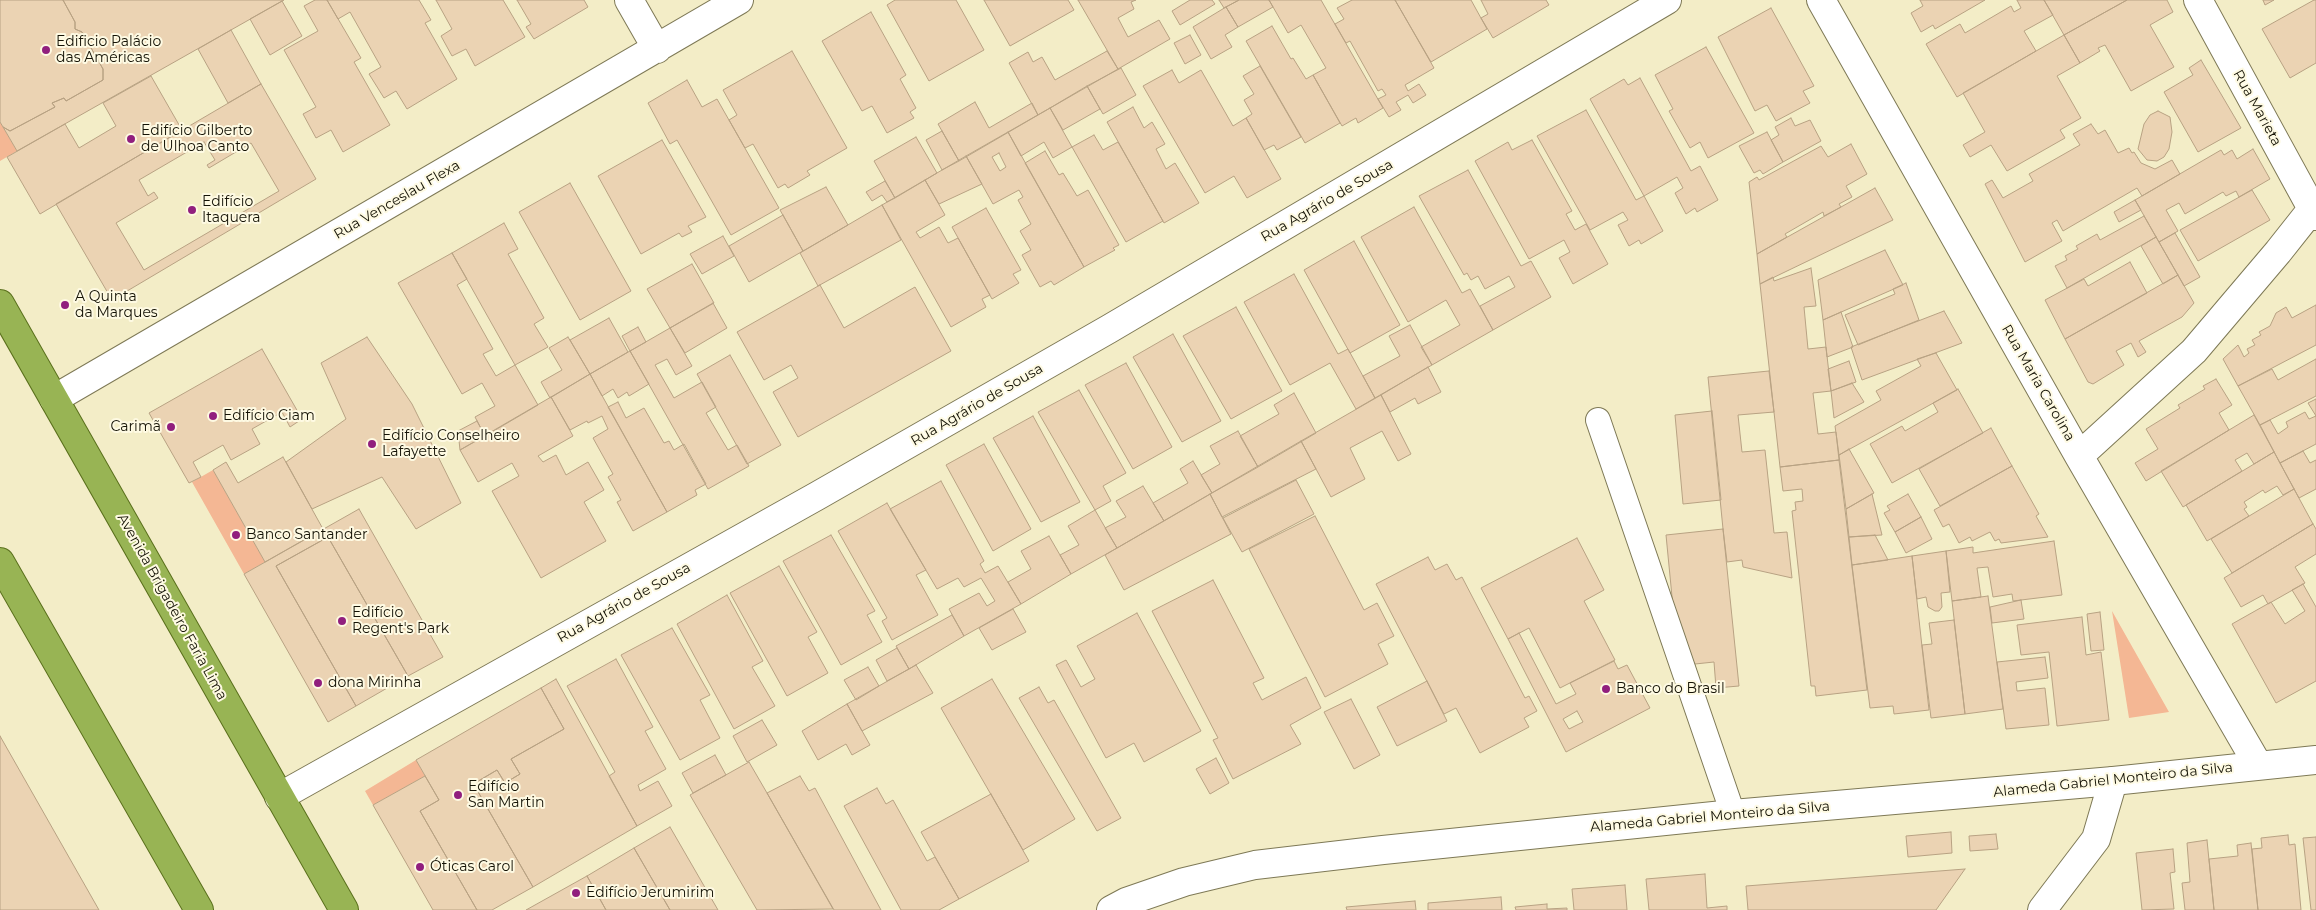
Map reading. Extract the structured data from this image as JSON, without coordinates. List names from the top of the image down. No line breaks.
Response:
{"streets":{"highway":["Avenida Brigadeiro Faria Lima"],"street":["Rua Marieta","Rua Venceslau Flexa","Rua Agrário de Sousa","Rua Maria Carolina","Alameda Gabriel Monteiro da Silva"]},"crossings":[["Rua Venceslau Flexa","Avenida Brigadeiro Faria Lima"],["Rua Agrário de Sousa","Avenida Brigadeiro Faria Lima"],["Rua Maria Carolina","Alameda Gabriel Monteiro da Silva"]],"places":["Edificio Palácio das Américas","Edifício Gilberto de Ulhoa Canto","Edifício Itaquera","A Quinta da Marques","Edifício Ciam","Carimã","Edifício Conselheiro Lafayette","Banco Santander","Edifício Regent's Park","dona Mirinha","Banco do Brasil","Edifício San Martin","Óticas Carol","Edifício Jerumirim"]}
